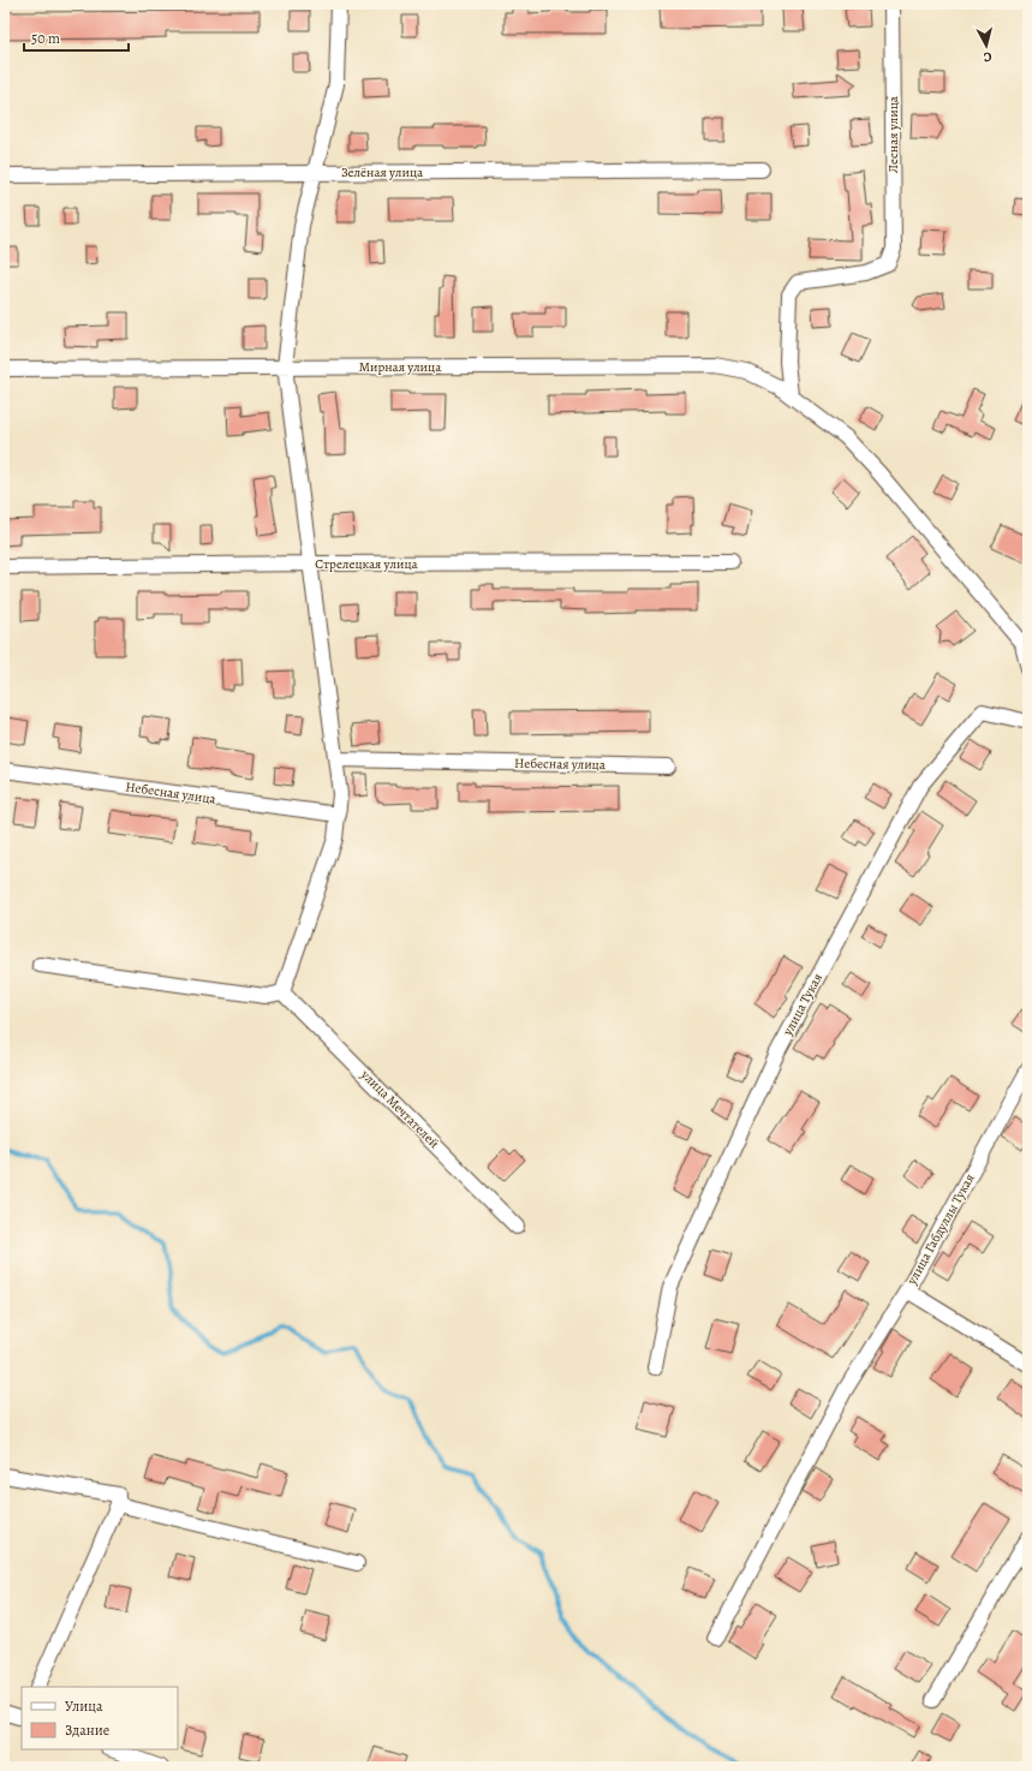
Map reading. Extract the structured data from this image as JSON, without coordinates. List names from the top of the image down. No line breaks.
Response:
{"streets":{"street":["Лесная улица","Зелёная улица","Мирная улица","Стрелецкая улица","Небесная улица","улица Тукая","улица Мечтателей","улица Габдуллы Тукая"]},"crossings":[["Лесная улица","Мирная улица"]],"legend":["Улица","Здание"],"scale_bar":"50 m","north":"bottom"}
